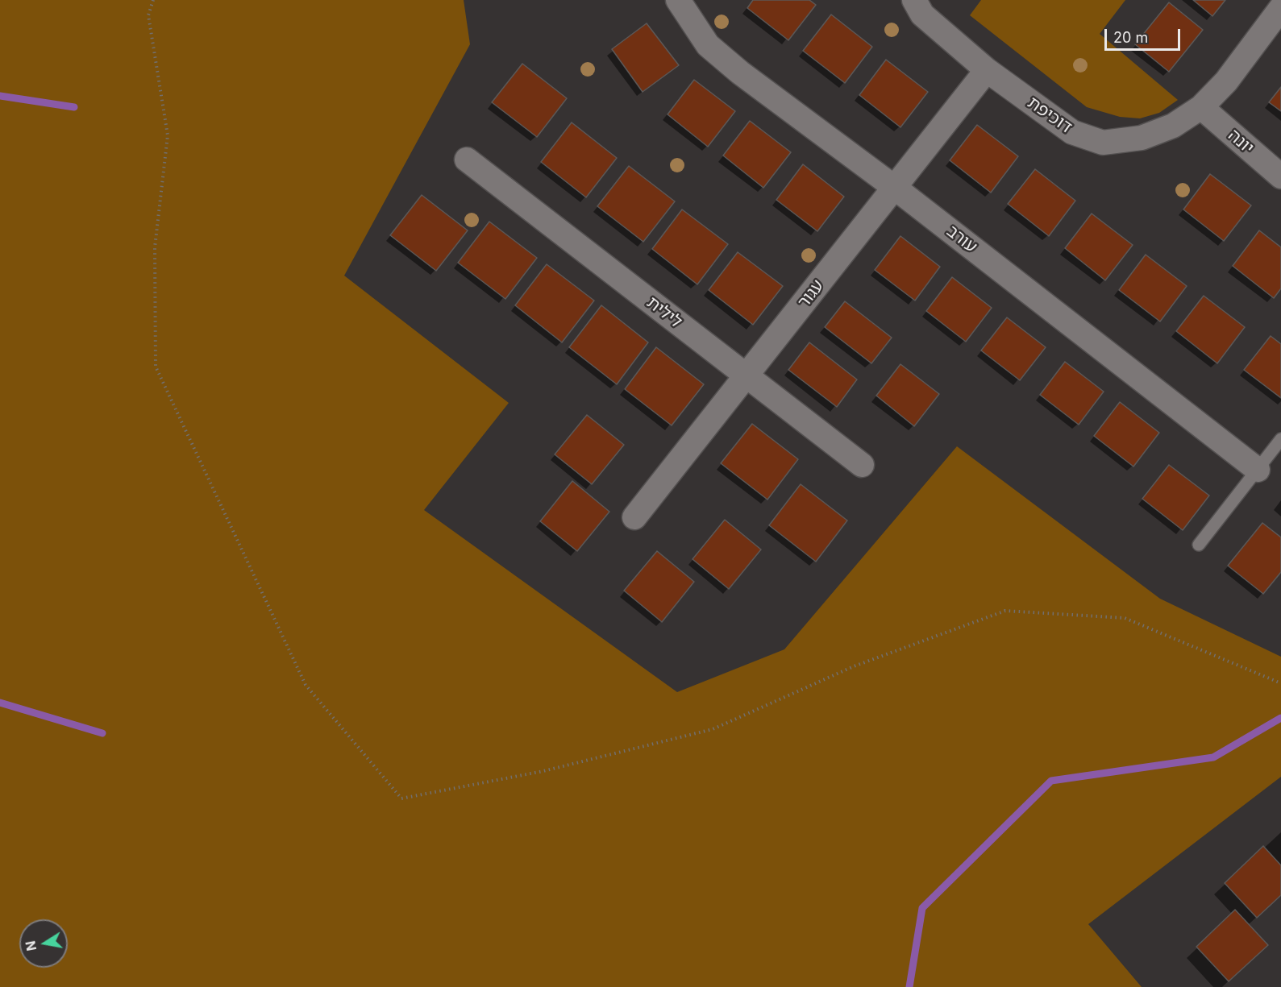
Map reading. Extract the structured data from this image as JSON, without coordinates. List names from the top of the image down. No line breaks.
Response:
{"streets":{"street":["דוכיפת","יונה","עורב","עגור","לילית"]},"crossings":[["דוכיפת","יונה"],["דוכיפת","עגור"],["עורב","עגור"],["עגור","לילית"]],"scale_bar":"20 m","north":"left"}
